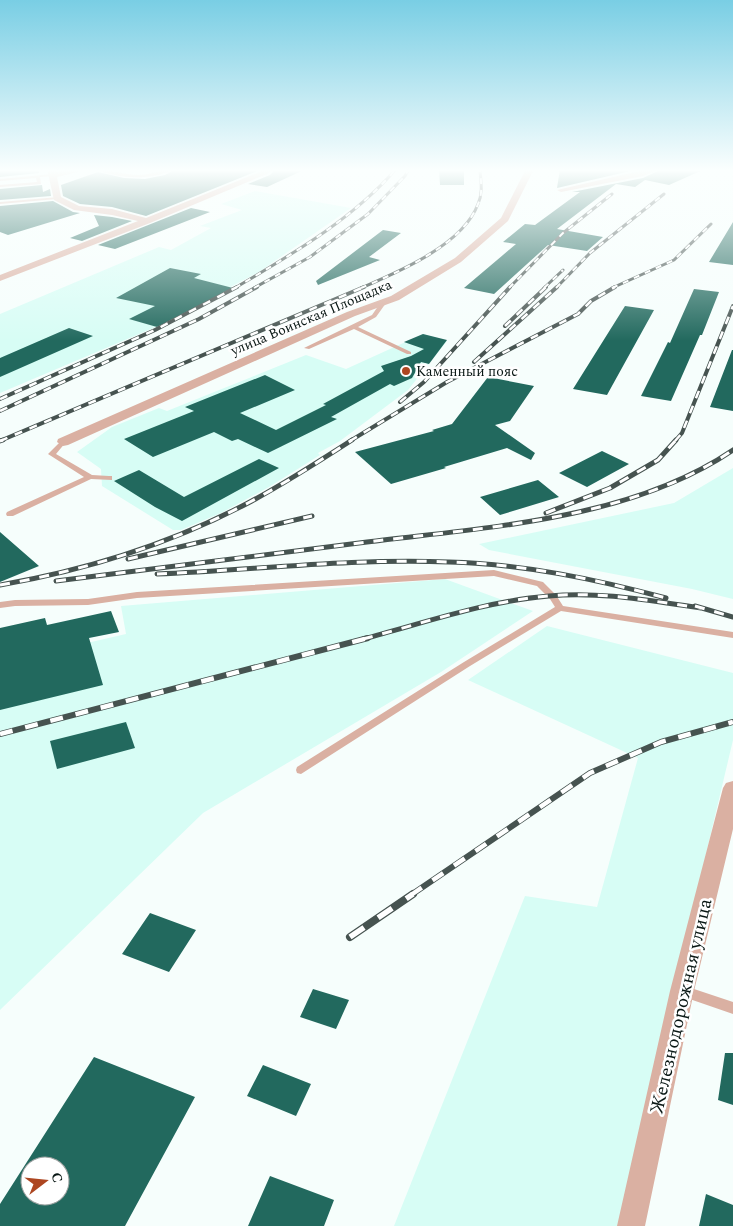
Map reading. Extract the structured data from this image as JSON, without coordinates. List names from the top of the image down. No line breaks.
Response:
{"streets":{"street":["улица Воинская Площадка","Железнодорожная улица"]},"places":["Каменный пояс"],"north":"right"}
